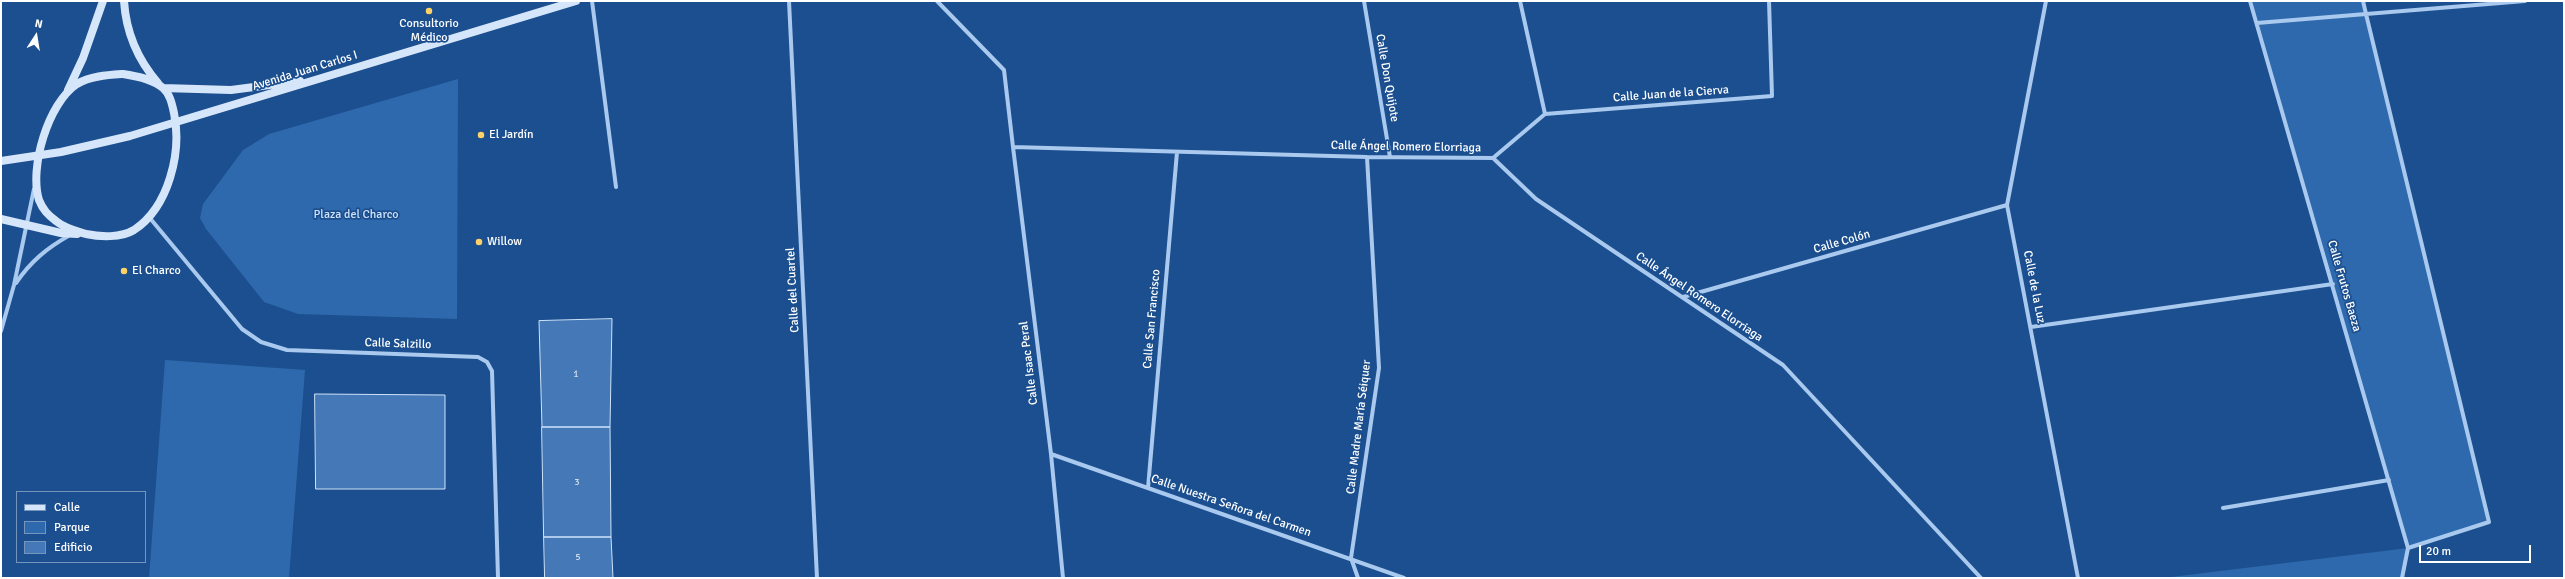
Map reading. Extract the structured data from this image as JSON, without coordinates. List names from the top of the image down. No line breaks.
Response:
{"streets":{"main road":["Avenida Juan Carlos I"],"street":["Calle Don Quijote","Calle Juan de la Cierva","Calle Ángel Romero Elorriaga","Calle Colón","Calle Frutos Baeza","Calle de la Luz","Calle del Cuartel","Calle San Francisco","Calle Salzillo","Calle Isaac Peral","Calle Madre María Séiquer","Calle Nuestra Señora del Carmen"]},"crossings":[["Calle Don Quijote","Calle Ángel Romero Elorriaga"],["Calle Ángel Romero Elorriaga","Calle Colón"],["Calle Ángel Romero Elorriaga","Calle San Francisco"],["Calle Ángel Romero Elorriaga","Calle Isaac Peral"],["Calle Ángel Romero Elorriaga","Calle Madre María Séiquer"],["Calle Colón","Calle de la Luz"],["Calle San Francisco","Calle Nuestra Señora del Carmen"],["Calle Isaac Peral","Calle Nuestra Señora del Carmen"],["Calle Madre María Séiquer","Calle Nuestra Señora del Carmen"]],"parks":["Plaza del Charco"],"places":["Consultorio Médico","El Jardín","Willow","El Charco"],"house_numbers":["1","3","5"],"legend":["Calle","Parque","Edificio"],"scale_bar":"20 m","north":"top"}
